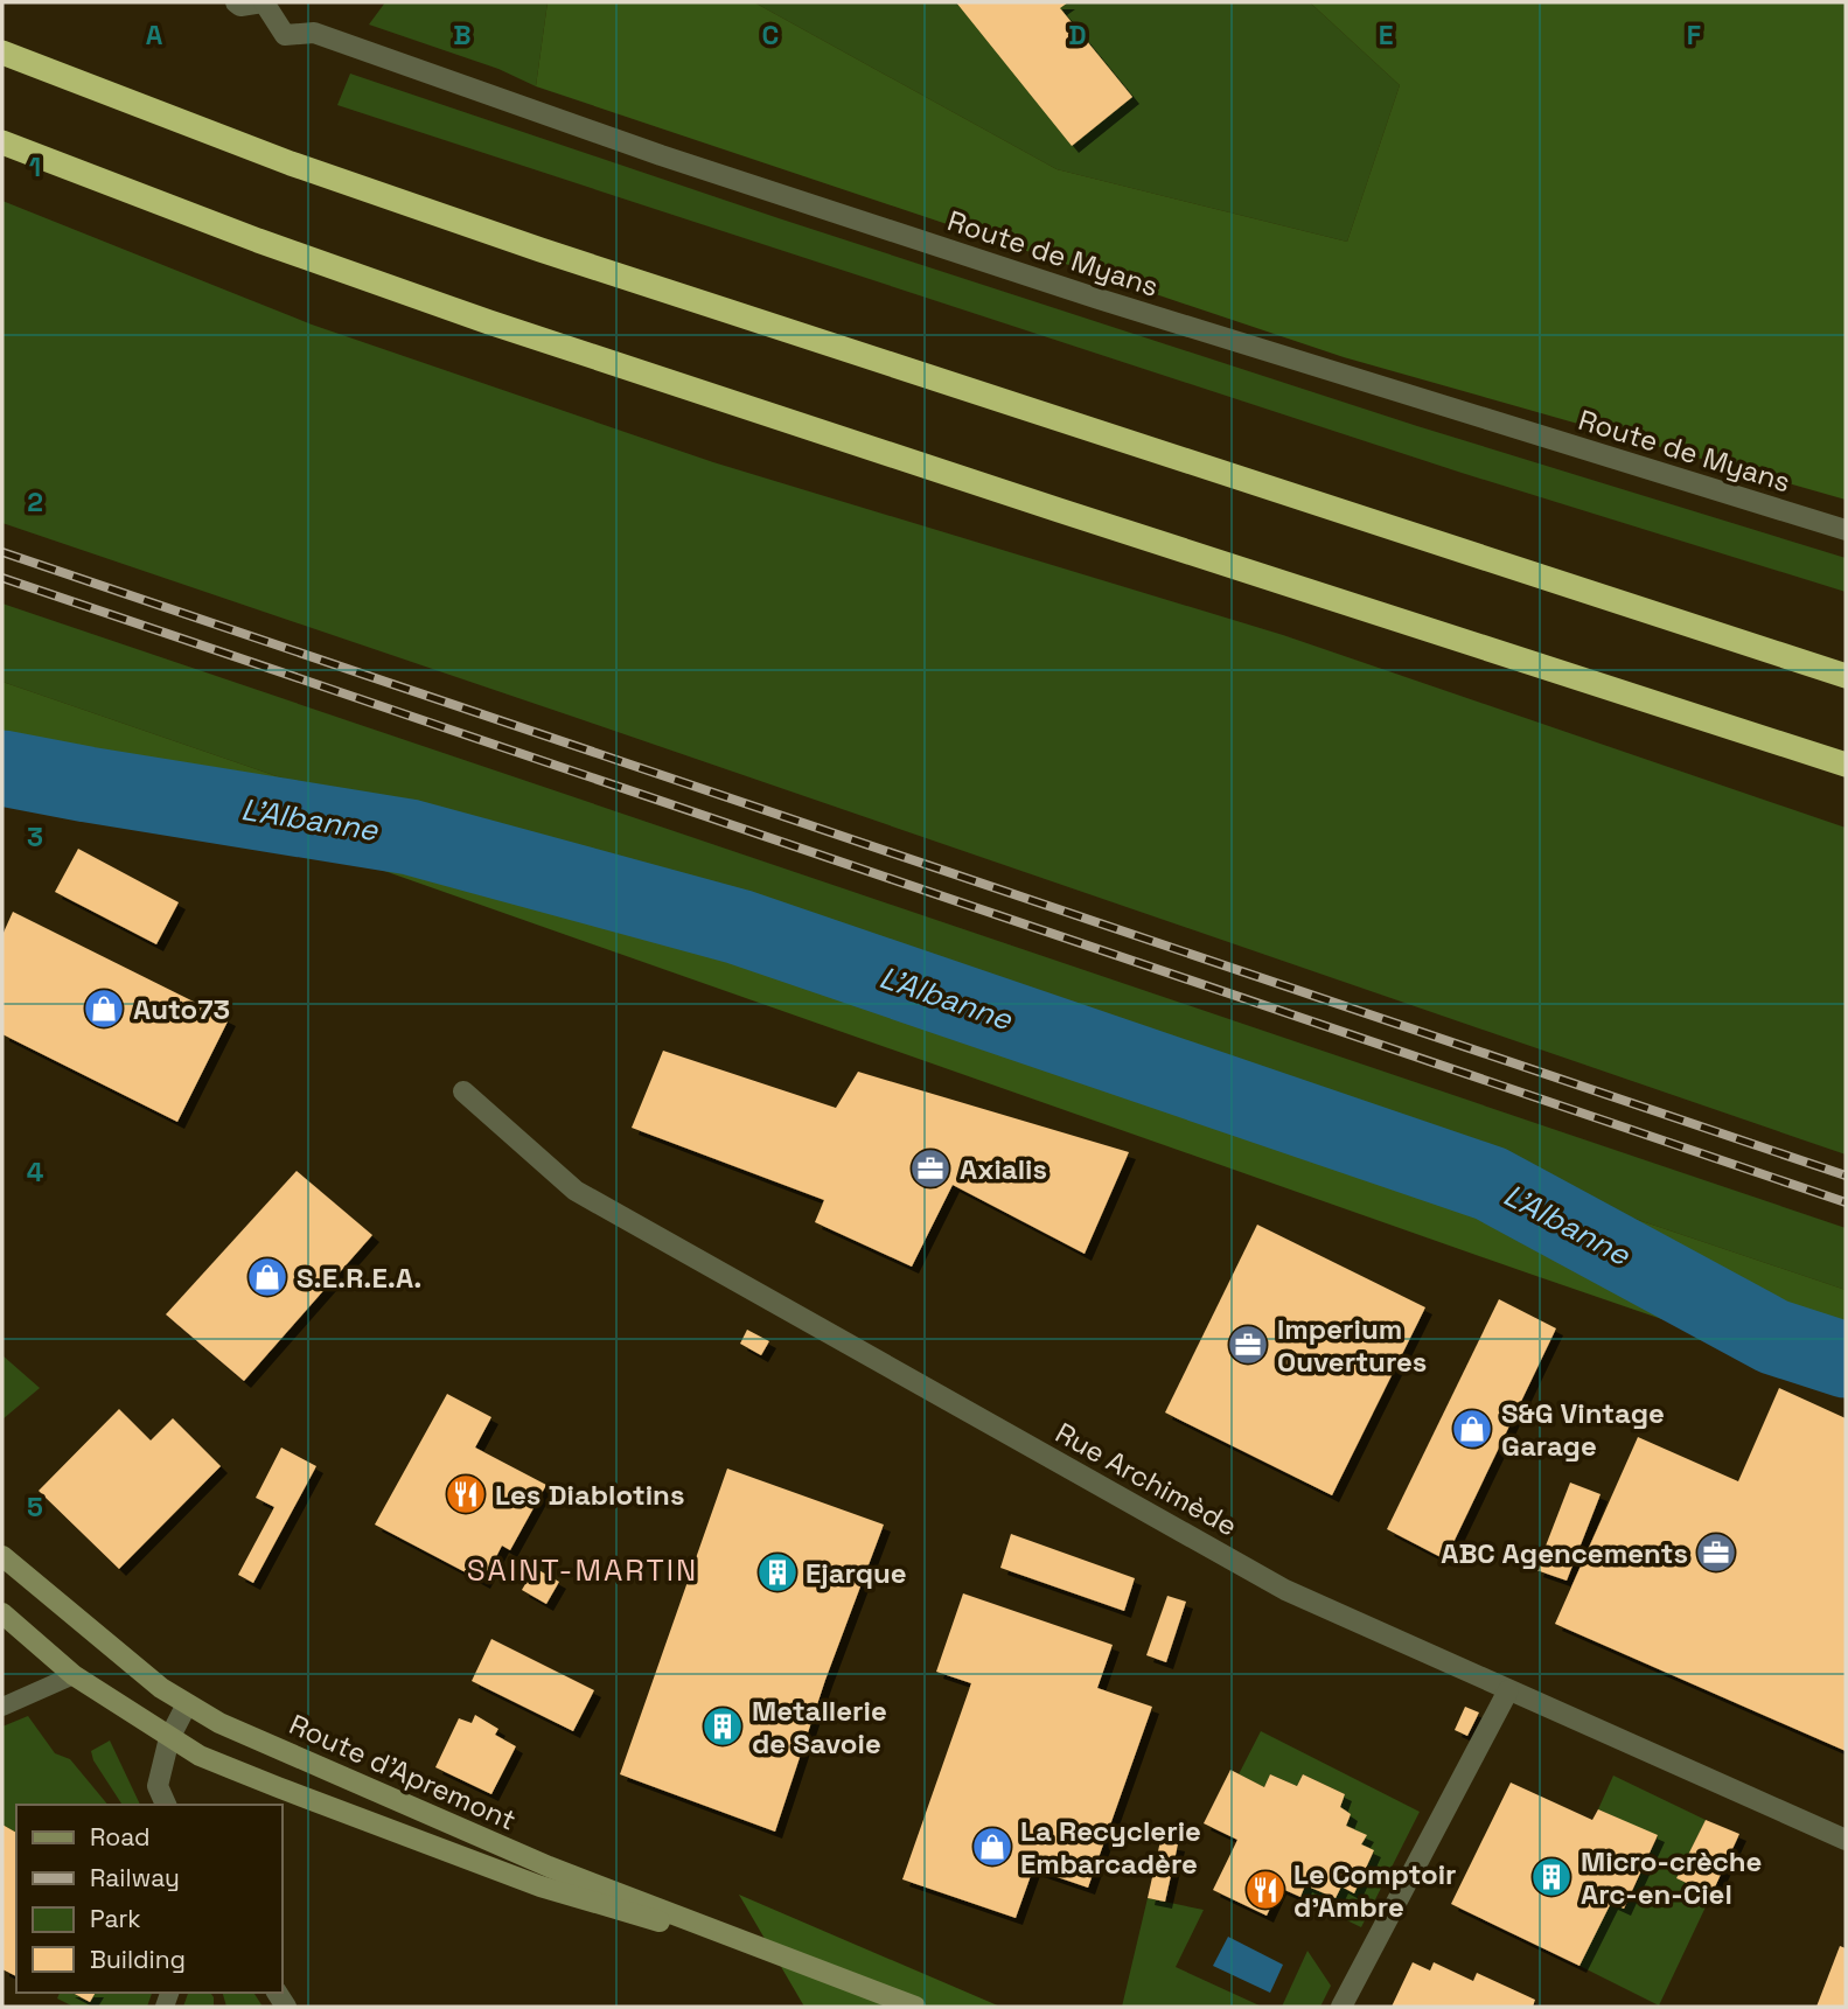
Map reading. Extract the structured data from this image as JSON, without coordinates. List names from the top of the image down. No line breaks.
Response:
{"streets":{"main road":["Route d'Apremont"],"street":["Route de Myans","Rue Archimède"]},"districts":["SAINT-MARTIN"],"water":["L'Albanne"],"places":{"shop":["Auto73","S.E.R.E.A.","S&G Vintage Garage","La Recyclerie Embarcadère"],"office":["Axialis","Imperium Ouvertures","ABC Agencements"],"restaurant":["Les Diablotins","Le Comptoir d'Ambre"],"building":["Ejarque","Metallerie de Savoie","Micro-crèche Arc-en-Ciel"]},"legend":["Road","Railway","Park","Building"],"grid":{"columns":["A","B","C","D","E","F"],"rows":["1","2","3","4","5"]}}
